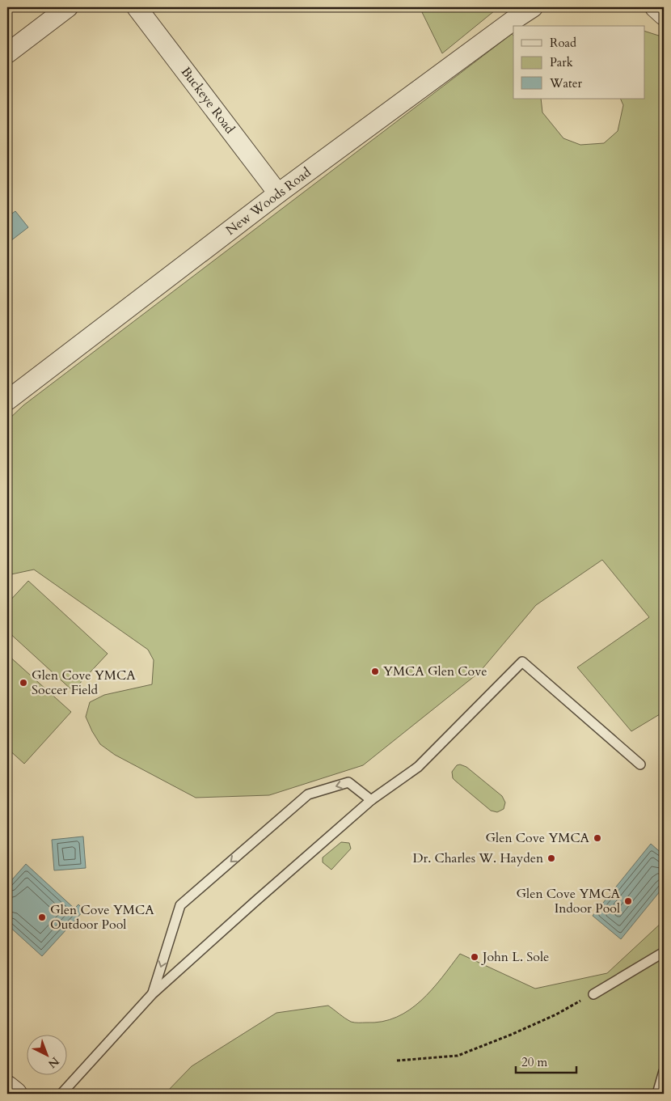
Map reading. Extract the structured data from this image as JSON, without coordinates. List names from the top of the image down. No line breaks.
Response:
{"streets":{"street":["Buckeye Road","New Woods Road"]},"crossings":[["Buckeye Road","New Woods Road"]],"places":["YMCA Glen Cove","Glen Cove YMCA Soccer Field","Glen Cove YMCA","Dr. Charles W. Hayden","Glen Cove YMCA Indoor Pool","Glen Cove YMCA Outdoor Pool","John L. Sole"],"legend":["Road","Park","Water"],"scale_bar":"20 m","north":"bottom right"}
